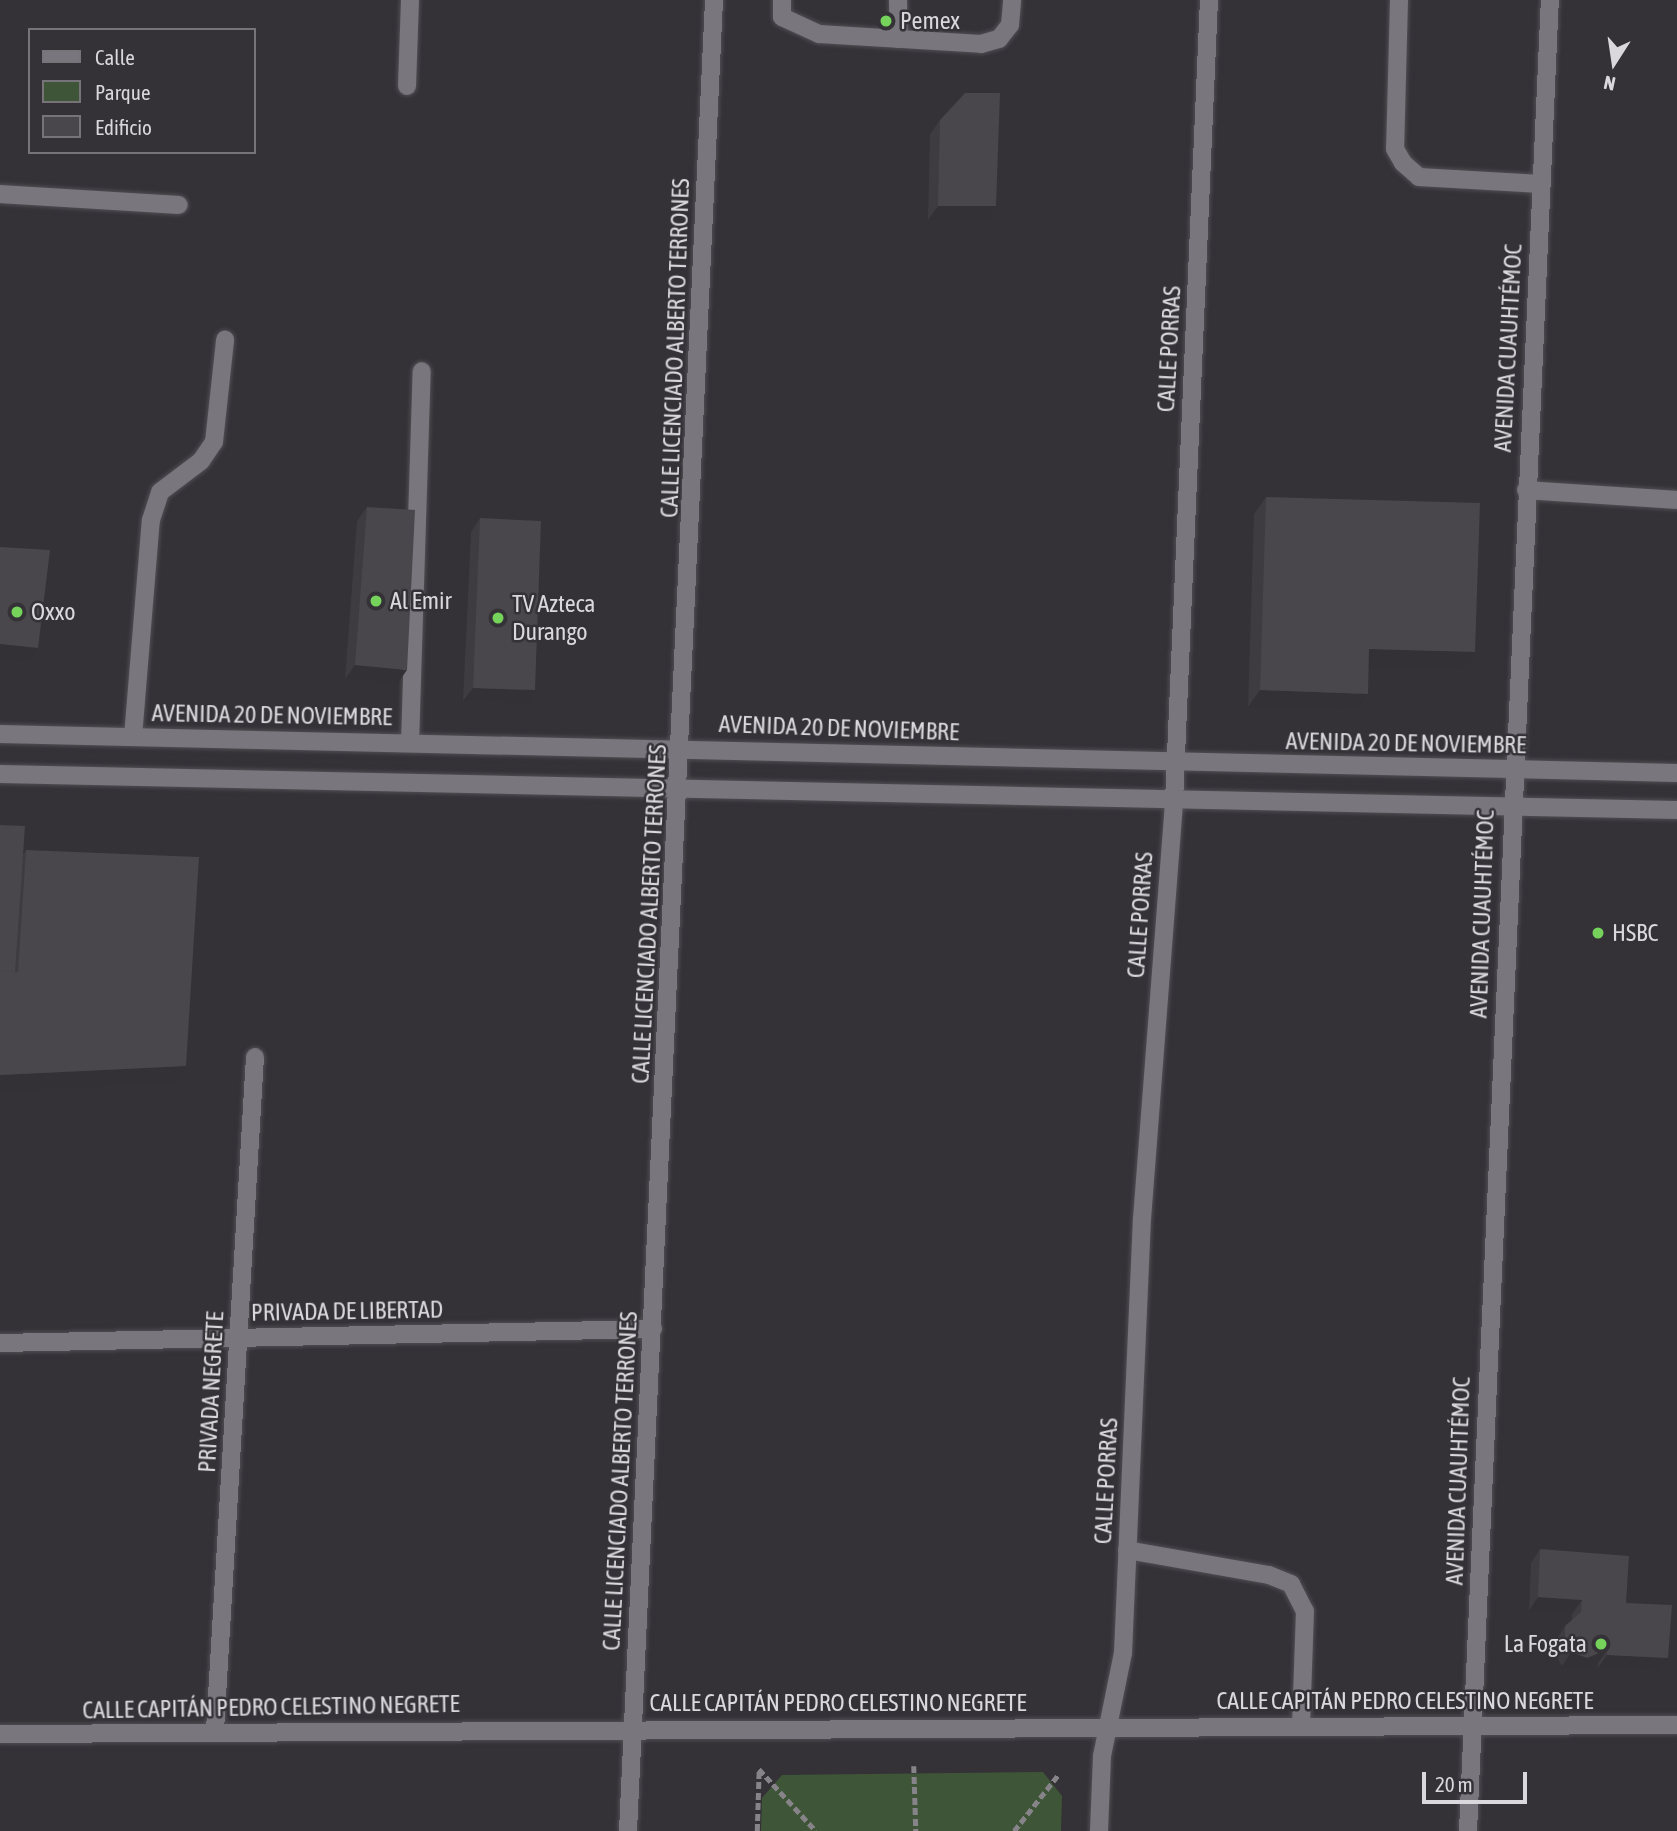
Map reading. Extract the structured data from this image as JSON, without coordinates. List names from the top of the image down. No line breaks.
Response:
{"streets":{"street":["CALLE LICENCIADO ALBERTO TERRONES","AVENIDA CUAUHTÉMOC","CALLE PORRAS","AVENIDA 20 DE NOVIEMBRE","PRIVADA DE LIBERTAD","PRIVADA NEGRETE","CALLE CAPITÁN PEDRO CELESTINO NEGRETE"]},"crossings":[["CALLE LICENCIADO ALBERTO TERRONES","AVENIDA 20 DE NOVIEMBRE"],["CALLE LICENCIADO ALBERTO TERRONES","PRIVADA DE LIBERTAD"],["CALLE LICENCIADO ALBERTO TERRONES","CALLE CAPITÁN PEDRO CELESTINO NEGRETE"],["AVENIDA CUAUHTÉMOC","AVENIDA 20 DE NOVIEMBRE"],["AVENIDA CUAUHTÉMOC","CALLE CAPITÁN PEDRO CELESTINO NEGRETE"],["CALLE PORRAS","AVENIDA 20 DE NOVIEMBRE"],["CALLE PORRAS","CALLE CAPITÁN PEDRO CELESTINO NEGRETE"],["PRIVADA DE LIBERTAD","PRIVADA NEGRETE"],["PRIVADA NEGRETE","CALLE CAPITÁN PEDRO CELESTINO NEGRETE"]],"places":["Pemex","Al Emir","Oxxo","TV Azteca Durango","HSBC","La Fogata"],"legend":["Calle","Parque","Edificio"],"scale_bar":"20 m","north":"bottom"}
